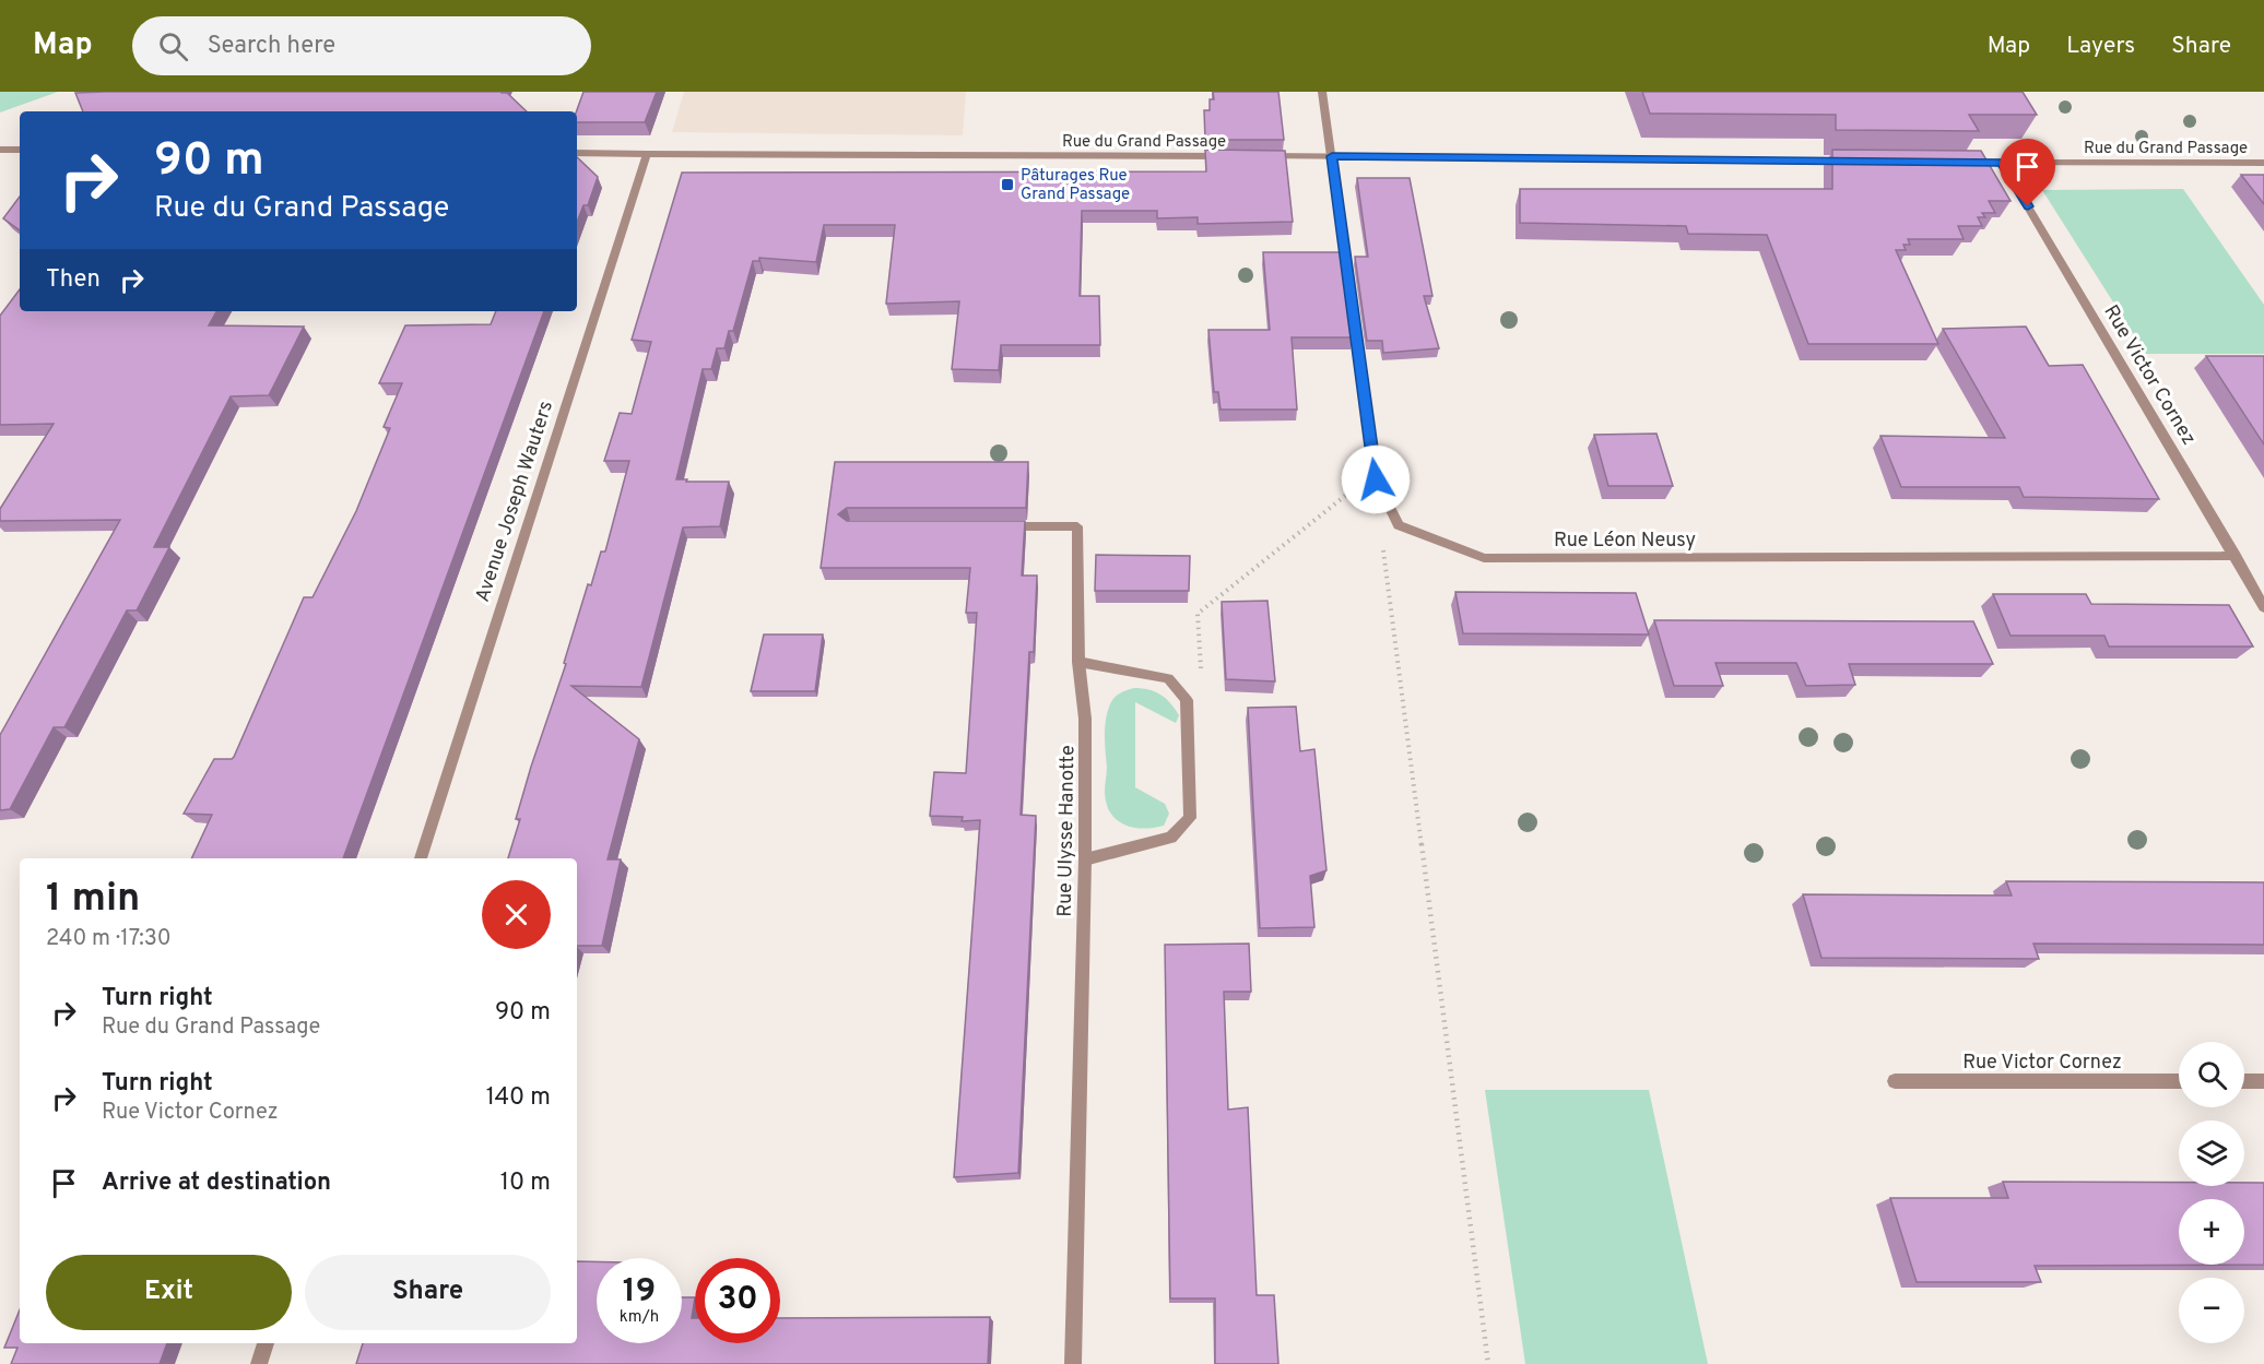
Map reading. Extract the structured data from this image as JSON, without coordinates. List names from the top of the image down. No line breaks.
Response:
{"streets":{"street":["Rue du Grand Passage","Rue Victor Cornez","Avenue Joseph Wauters","Rue Léon Neusy","Rue Ulysse Hanotte"]},"crossings":[["Rue du Grand Passage","Rue Victor Cornez"],["Rue du Grand Passage","Avenue Joseph Wauters"],["Rue Victor Cornez","Rue Léon Neusy"]],"places":{"transit":["Pâturages Rue Grand Passage"]},"page":{"header":"Map","search":"Search here","nav":["Map","Layers","Share"],"turn":["90 m","Rue du Grand Passage"],"then":"Then","heading":["1 min","240 m · 17:30"],"list":[{"name":"Turn right","note":"Rue du Grand Passage","value":"90 m"},{"name":"Turn right","note":"Rue Victor Cornez","value":"140 m"},{"name":"Arrive at destination","value":"10 m"}],"map_buttons":["+","−"],"buttons":["Exit","Share"],"speed":"19 km/h","limit":"30"}}
